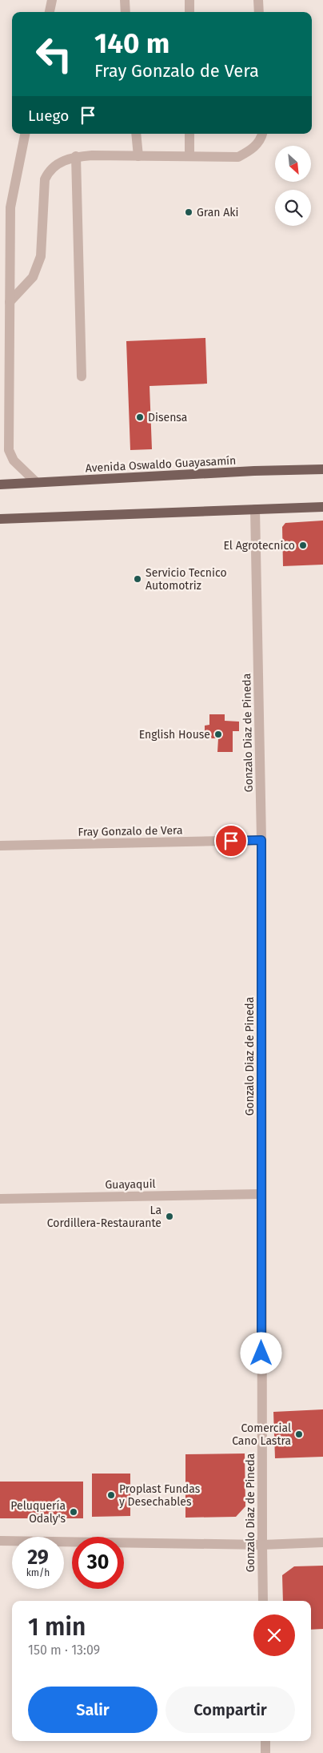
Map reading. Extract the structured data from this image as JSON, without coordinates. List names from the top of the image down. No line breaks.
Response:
{"streets":{"main road":["Avenida Oswaldo Guayasamín"],"street":["Gonzalo Diaz de Pineda","Fray Gonzalo de Vera","Guayaquil"]},"crossings":[["Gonzalo Diaz de Pineda","Fray Gonzalo de Vera"],["Gonzalo Diaz de Pineda","Guayaquil"]],"places":["Gran Aki","Disensa","El Agrotecnico","Servicio Tecnico Automotriz","English House","La Cordillera-Restaurante","Comercial Cano Lastra","Proplast Fundas y Desechables","Peluquería Odaly's"],"north":"bottom right","page":{"turn":["140 m","Fray Gonzalo de Vera"],"then":"Luego","speed":"29 km/h","limit":"30","heading":["1 min","150 m · 13:09"],"buttons":["Salir","Compartir"]}}
